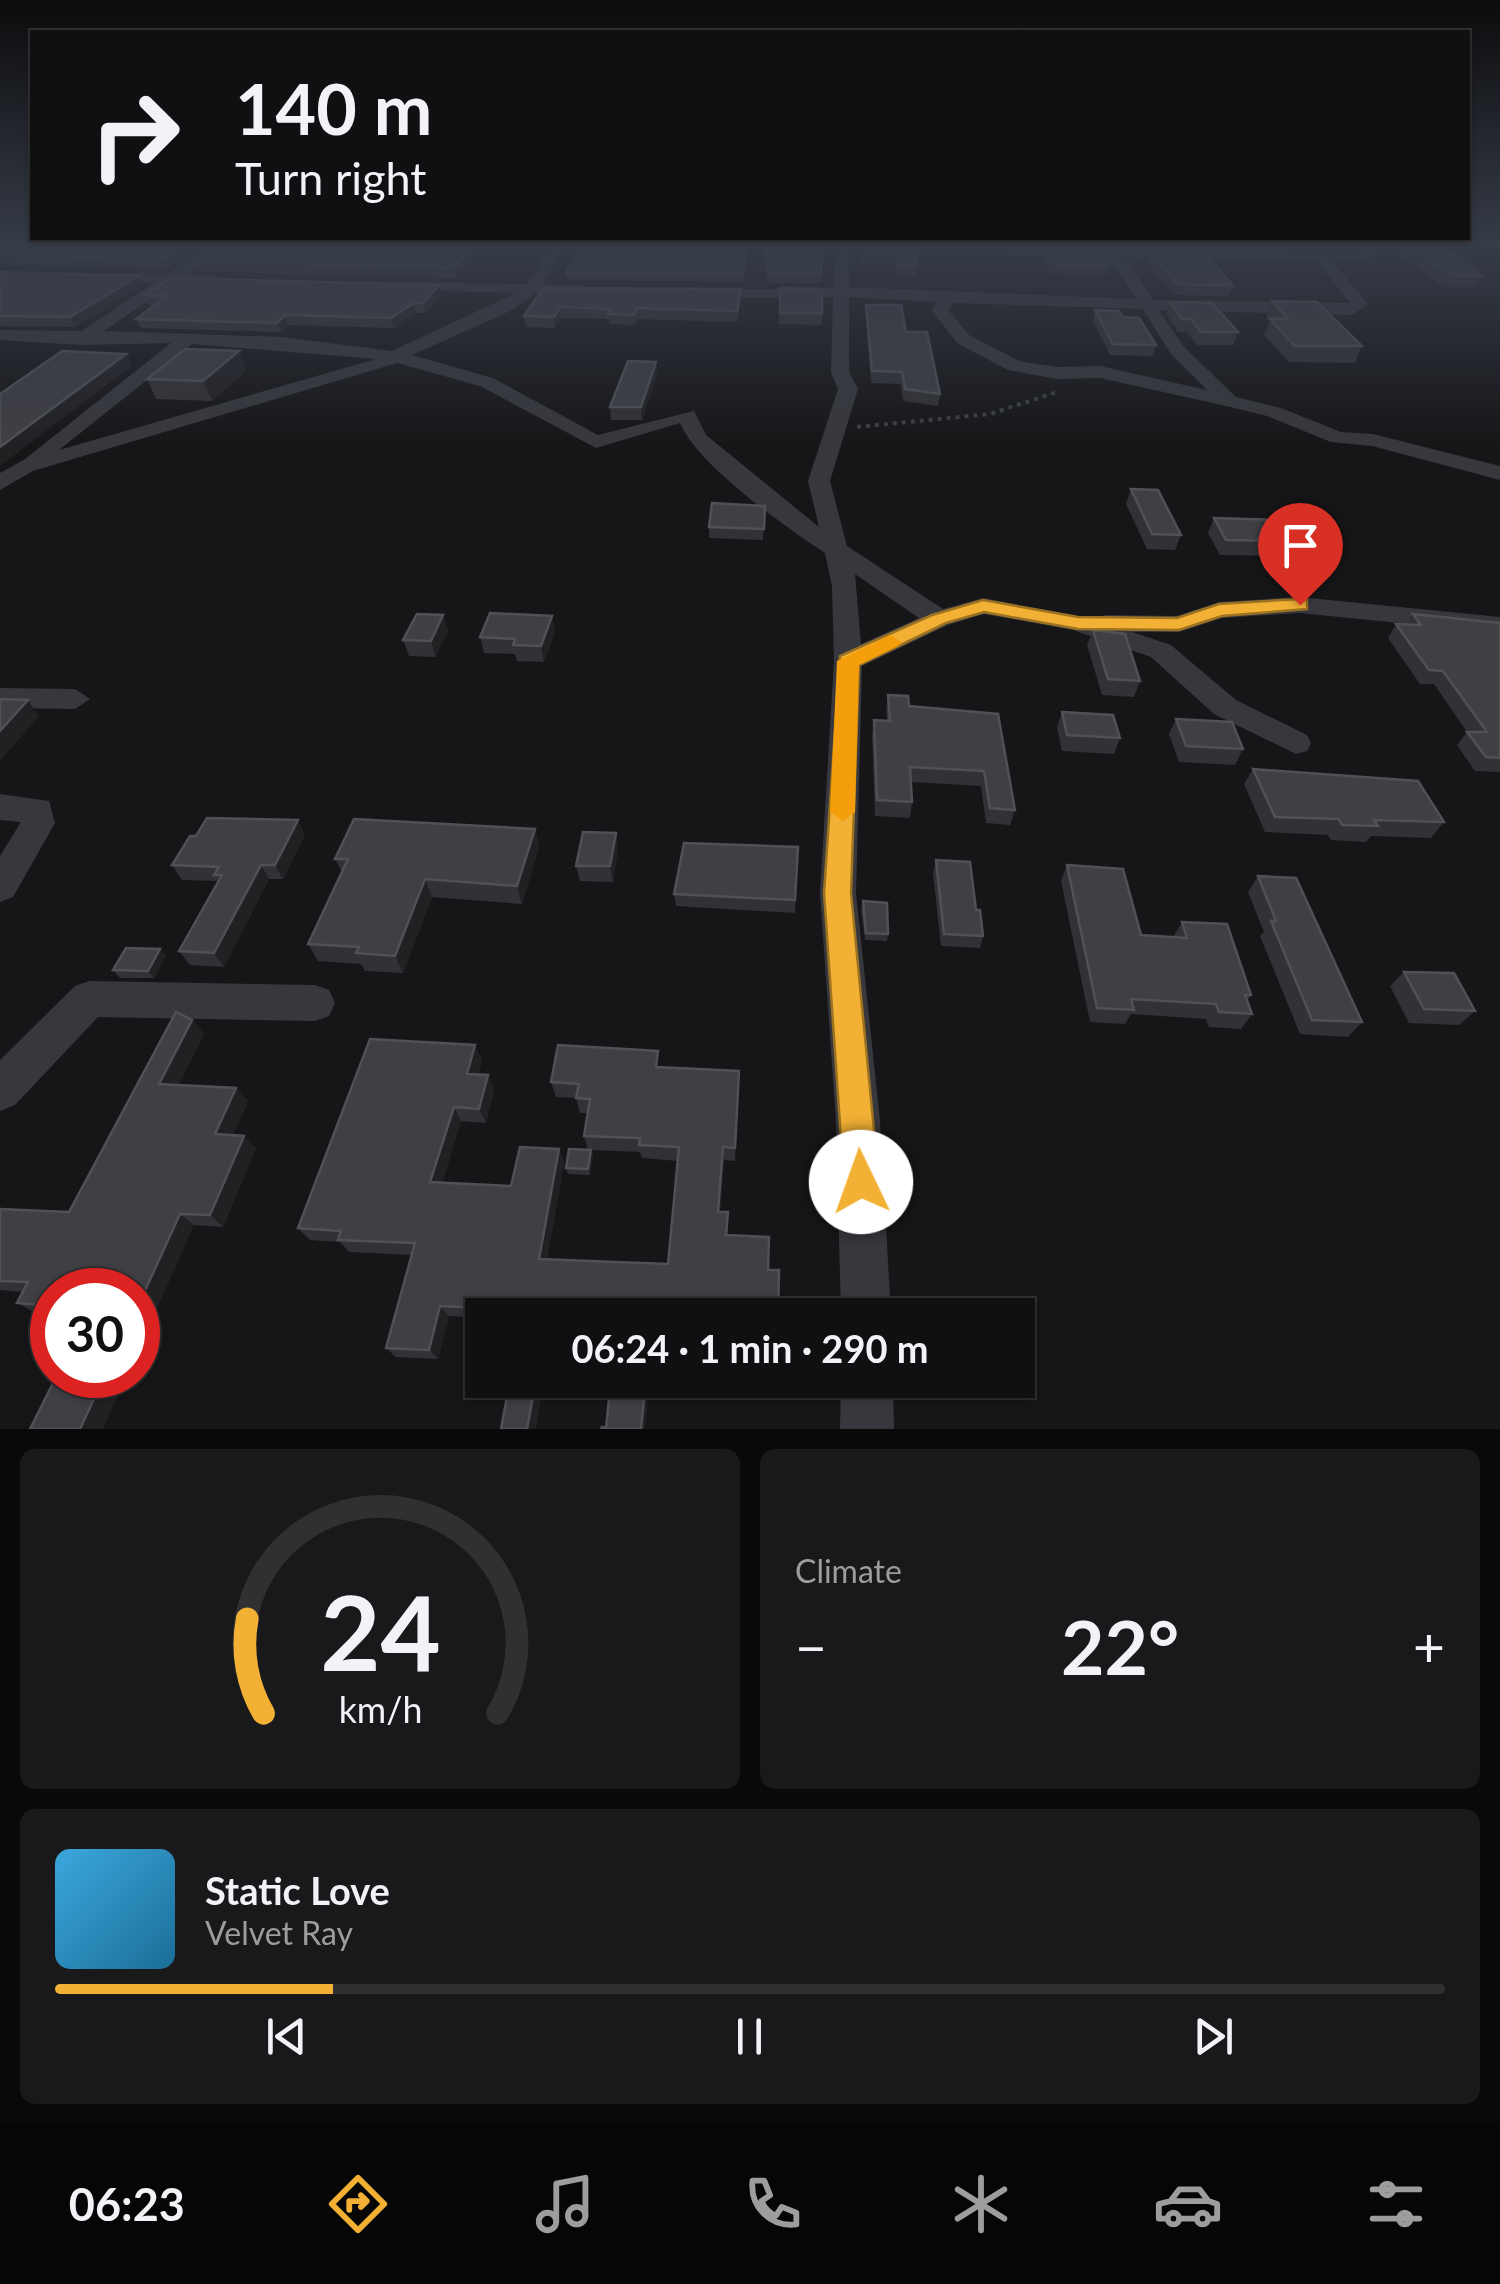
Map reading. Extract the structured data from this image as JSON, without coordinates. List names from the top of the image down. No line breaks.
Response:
{"page":{"turn":["140 m","Turn right"],"limit":"30","trip":"06:24 · 1 min · 290 m","tile":"Climate","heat":["−","22°","+"],"song":["Static Love","Velvet Ray"],"tabs":"06:23","gauge":["24","km/h"]}}
